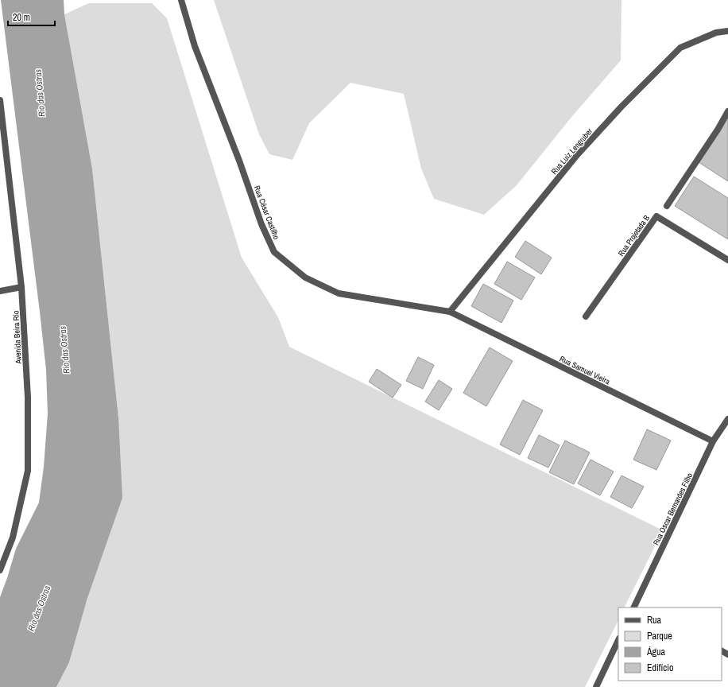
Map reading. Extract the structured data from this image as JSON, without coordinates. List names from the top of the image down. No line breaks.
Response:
{"streets":{"street":["Rua Luiz Lengruber","Rua César Castilho","Rua Projetada B","Avenida Beira Rio","Rua Samuel Vieira","Rua Oscar Bernardes Filho"]},"crossings":[["Rua Luiz Lengruber","Rua César Castilho"],["Rua Luiz Lengruber","Rua Samuel Vieira"],["Rua César Castilho","Rua Samuel Vieira"],["Rua Samuel Vieira","Rua Oscar Bernardes Filho"]],"water":["Rio das Ostras"],"legend":["Rua","Parque","Água","Edifício"],"scale_bar":"20 m"}
